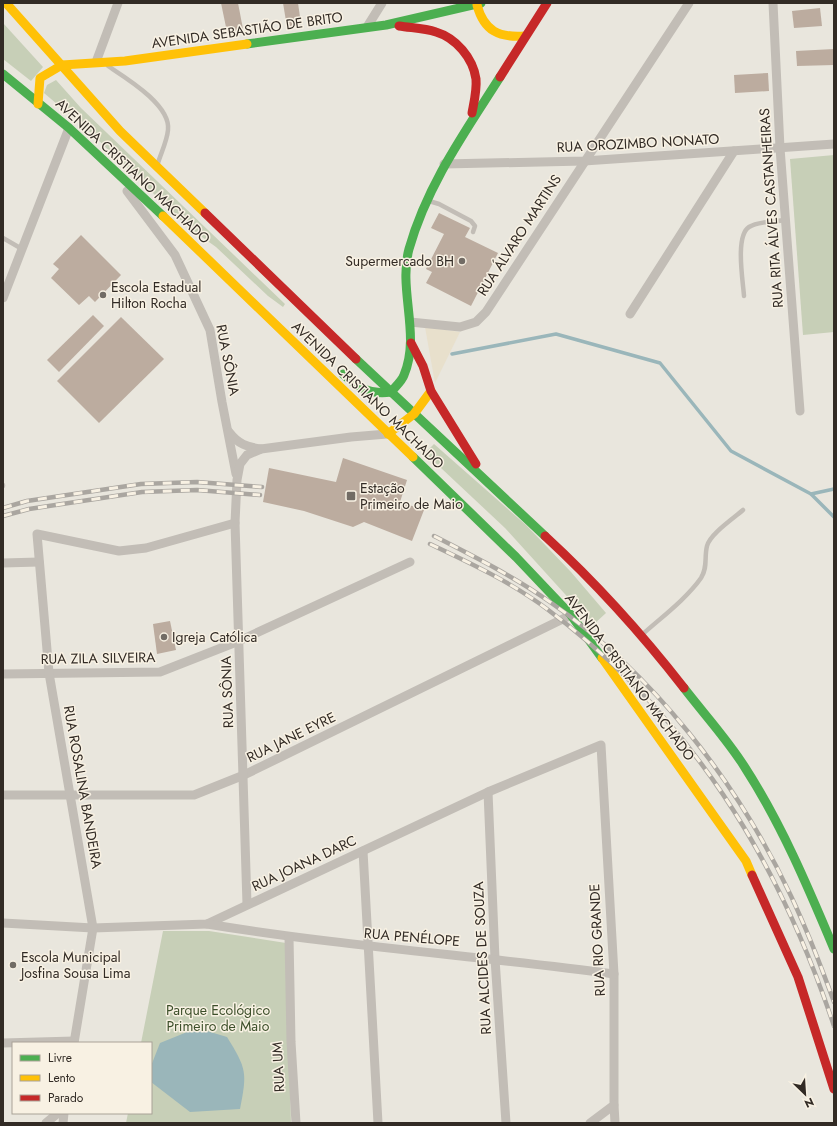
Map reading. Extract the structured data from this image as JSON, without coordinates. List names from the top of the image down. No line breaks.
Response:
{"streets":{"main road":["AVENIDA SEBASTIÃO DE BRITO","AVENIDA CRISTIANO MACHADO"],"street":["RUA OROZIMBO NONATO","RUA RITA ÁLVES CASTANHEIRAS","RUA ÁLVARO MARTINS","RUA SÔNIA","RUA ZILA SILVEIRA","RUA JANE EYRE","RUA ROSALINA BANDEIRA","RUA JOANA DARC","RUA PENÉLOPE","RUA RIO GRANDE","RUA ALCIDES DE SOUZA","RUA UM"]},"crossings":[["AVENIDA SEBASTIÃO DE BRITO","AVENIDA CRISTIANO MACHADO"],["RUA OROZIMBO NONATO","RUA RITA ÁLVES CASTANHEIRAS"],["RUA OROZIMBO NONATO","RUA ÁLVARO MARTINS"],["AVENIDA CRISTIANO MACHADO","RUA SÔNIA"],["AVENIDA CRISTIANO MACHADO","RUA JANE EYRE"],["RUA SÔNIA","RUA ZILA SILVEIRA"],["RUA SÔNIA","RUA JANE EYRE"],["RUA SÔNIA","RUA ROSALINA BANDEIRA"],["RUA SÔNIA","RUA JOANA DARC"],["RUA ZILA SILVEIRA","RUA ROSALINA BANDEIRA"],["RUA JANE EYRE","RUA ROSALINA BANDEIRA"],["RUA ROSALINA BANDEIRA","RUA JOANA DARC"],["RUA JOANA DARC","RUA PENÉLOPE"],["RUA JOANA DARC","RUA RIO GRANDE"],["RUA JOANA DARC","RUA ALCIDES DE SOUZA"],["RUA PENÉLOPE","RUA RIO GRANDE"],["RUA PENÉLOPE","RUA ALCIDES DE SOUZA"],["RUA PENÉLOPE","RUA UM"]],"parks":["Parque Ecológico Primeiro de Maio"],"places":{"other":["Supermercado BH","Escola Estadual Hilton Rocha","Igreja Católica","Escola Municipal Josfina Sousa Lima"],"transit":["Estação Primeiro de Maio"]},"legend":["Livre","Lento","Parado"],"north":"bottom right"}
